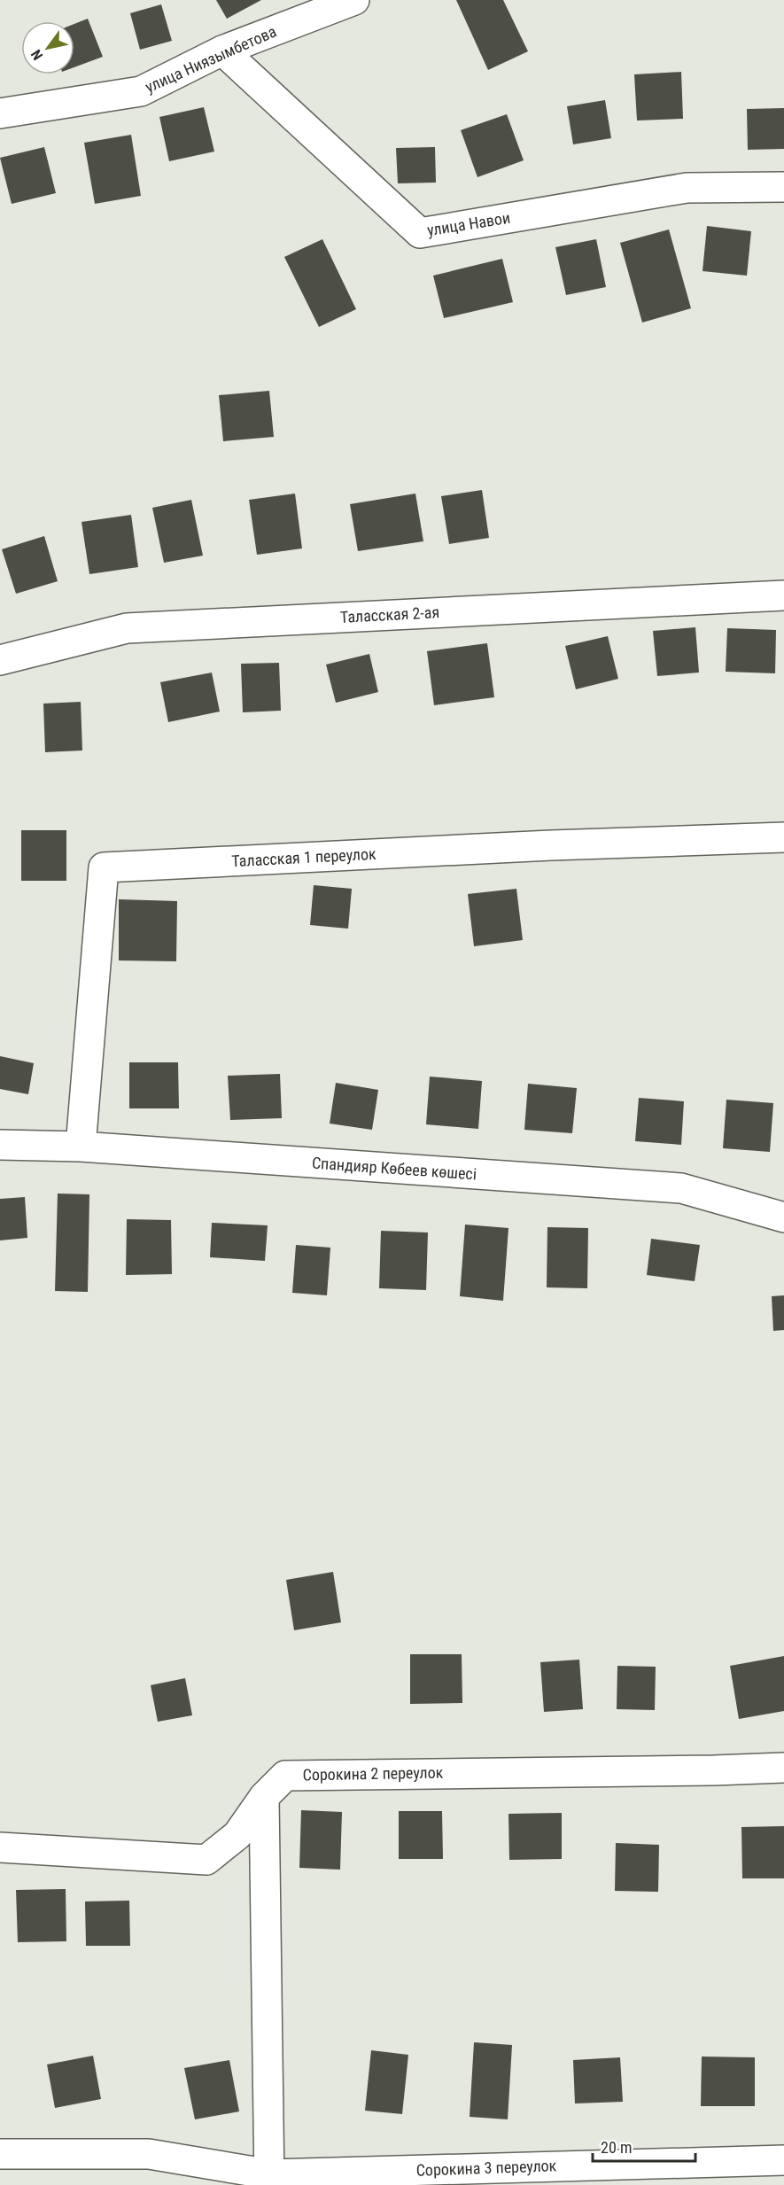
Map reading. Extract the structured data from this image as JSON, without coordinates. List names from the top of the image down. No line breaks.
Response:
{"streets":{"street":["улица Ниязымбетова","улица Навои","Таласская 2-ая","Таласская 1 переулок","Спандияр Көбеев көшесі","Сорокина 2 переулок","Сорокина 3 переулок"]},"crossings":[["улица Ниязымбетова","улица Навои"],["Таласская 1 переулок","Спандияр Көбеев көшесі"]],"scale_bar":"20 m","north":"bottom left"}
